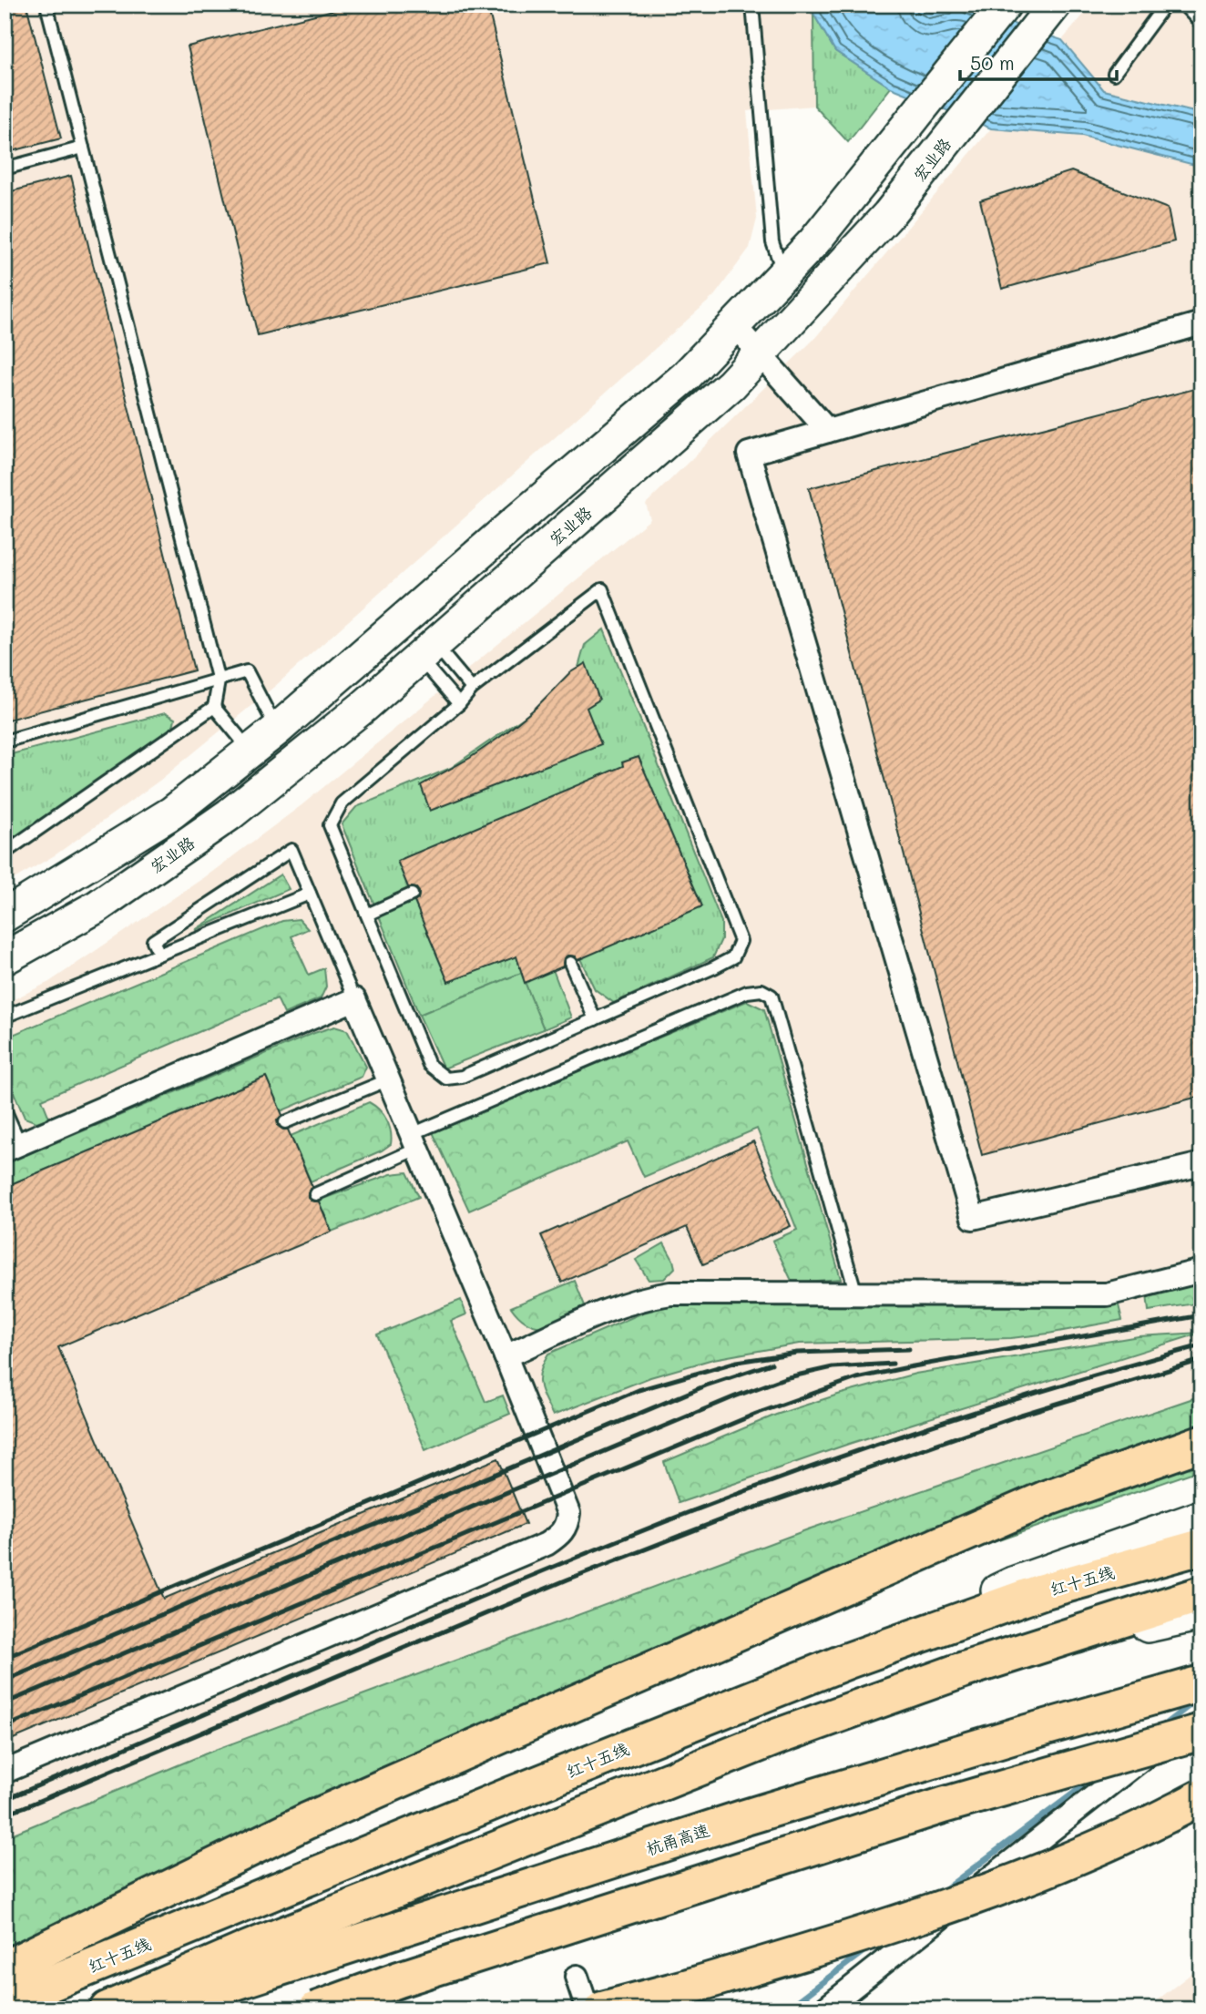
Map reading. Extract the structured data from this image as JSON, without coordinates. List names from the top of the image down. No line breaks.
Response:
{"streets":{"main road":["红十五线","杭甬高速"],"street":["宏业路"]},"scale_bar":"50 m"}
